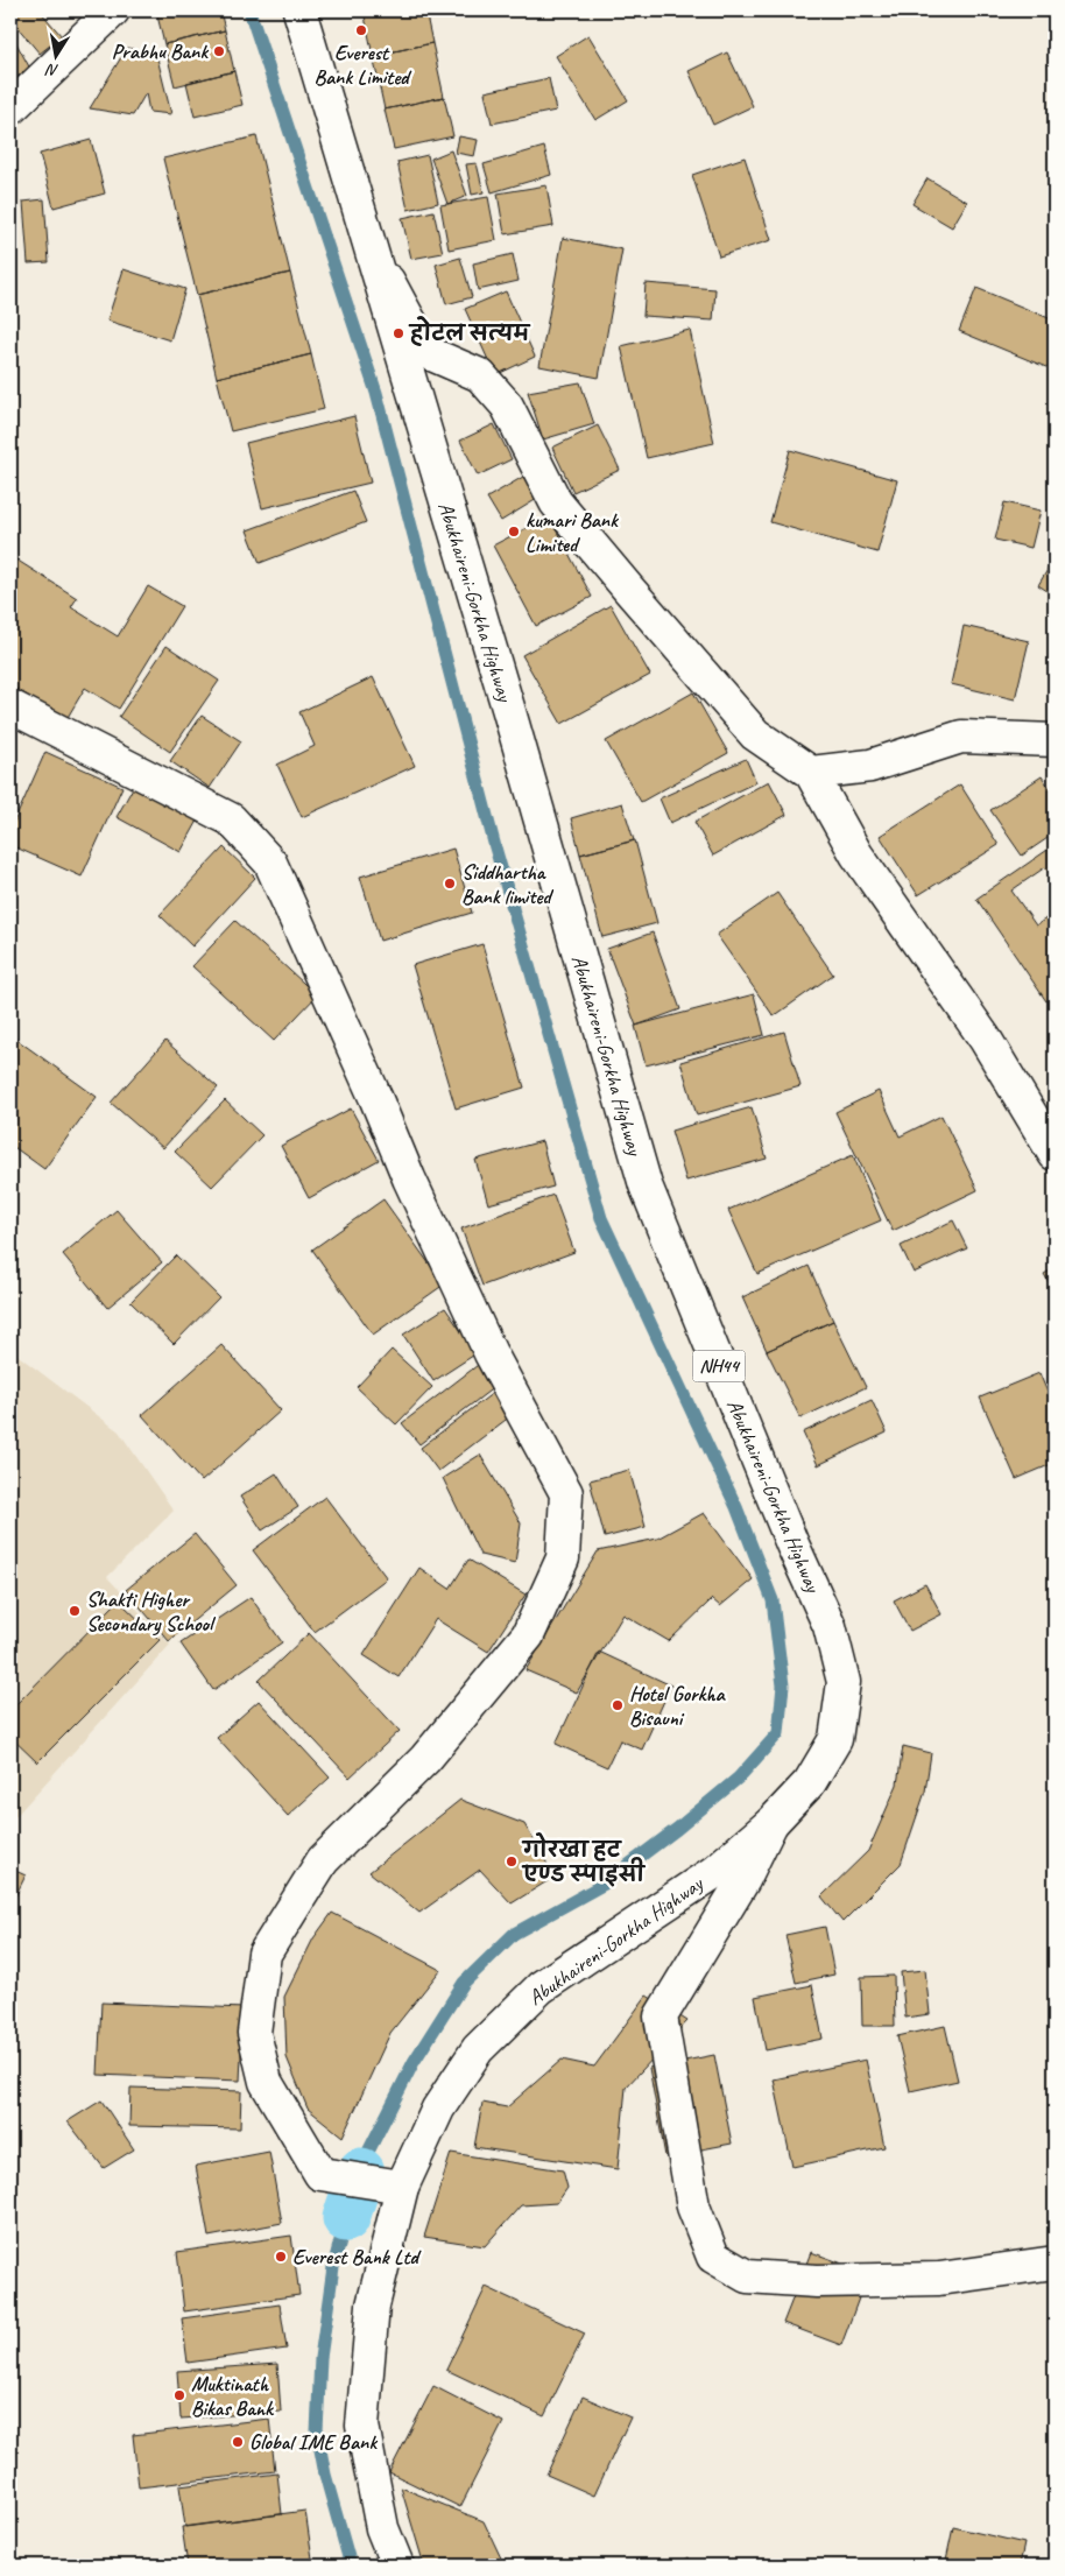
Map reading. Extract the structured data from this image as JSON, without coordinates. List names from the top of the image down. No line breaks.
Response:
{"streets":{"street":["Abukhaireni-Gorkha Highway","NH44"]},"places":["Everest Bank Limited","Prabhu Bank","होटल सत्यम","kumari Bank Limited","Siddhartha Bank limited","Shakti Higher Secondary School","Hotel Gorkha Bisauni","गोरखा हट एण्ड स्पाइसी","Everest Bank Ltd","Muktinath Bikas Bank","Global IME Bank"],"north":"bottom"}
